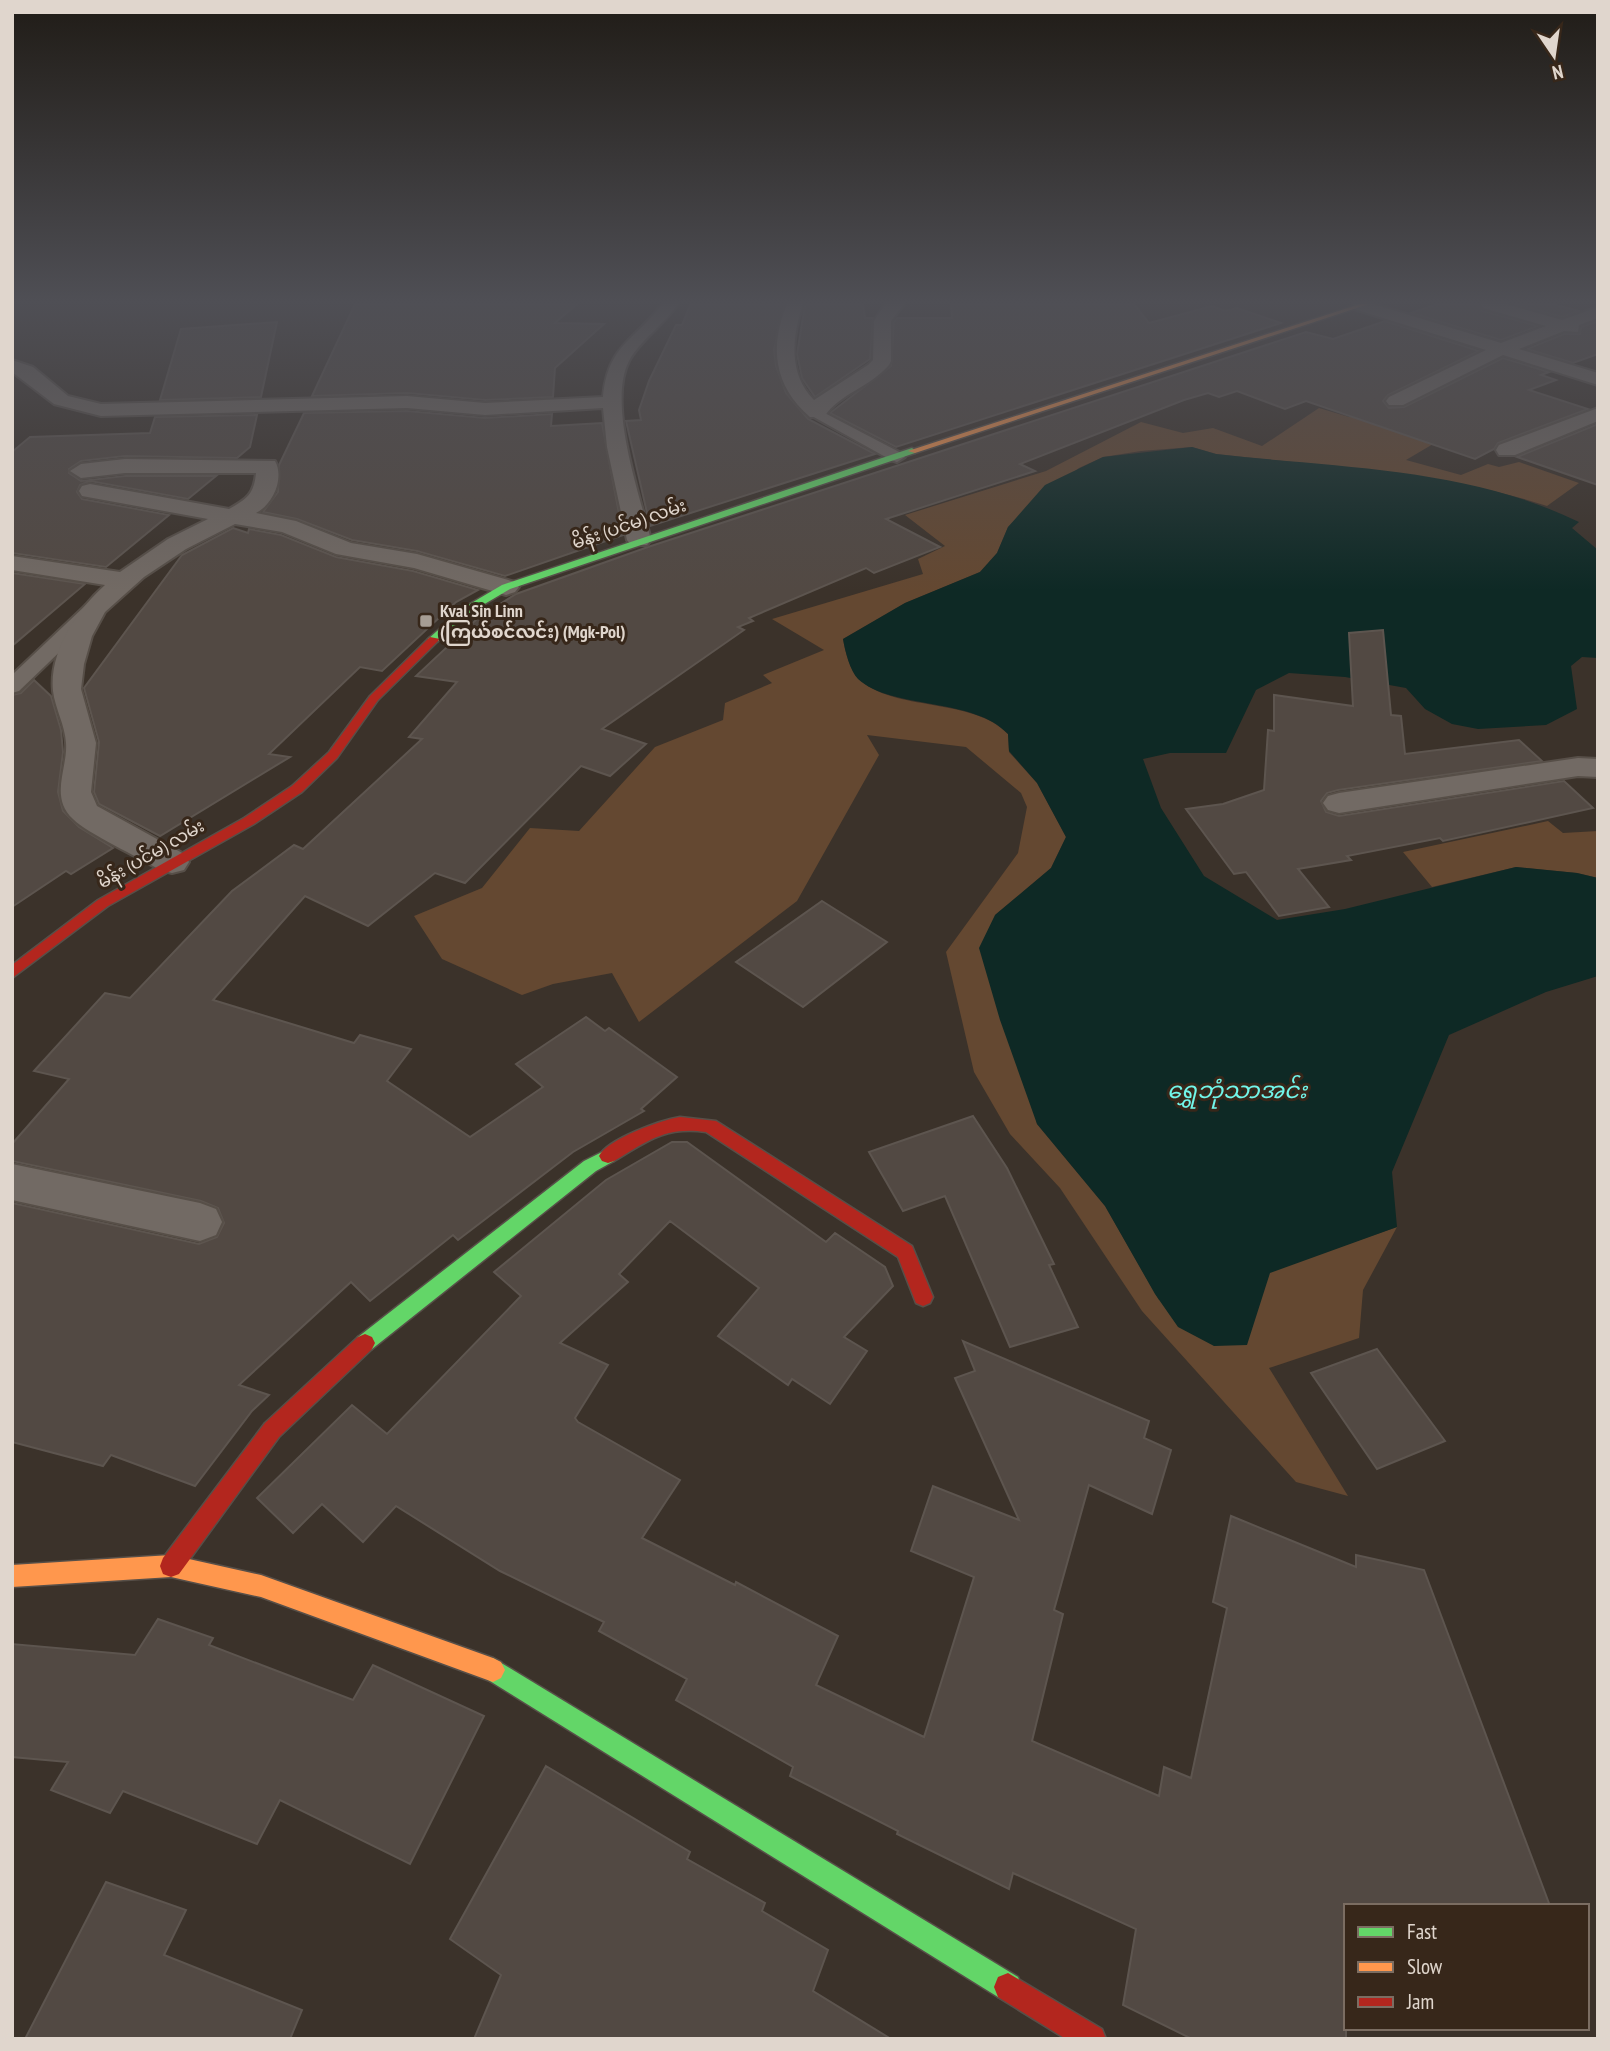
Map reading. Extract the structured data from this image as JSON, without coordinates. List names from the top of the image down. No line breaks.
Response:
{"streets":{"main road":["မိန်း (ပင်မ) လမ်း"]},"water":["ရွှေဘုံသာအင်း"],"places":{"transit":["Kyal Sin Linn (ကြယ်စင်လင်း) (Mgk-Pol)"]},"legend":["Fast","Slow","Jam"],"north":"bottom"}
